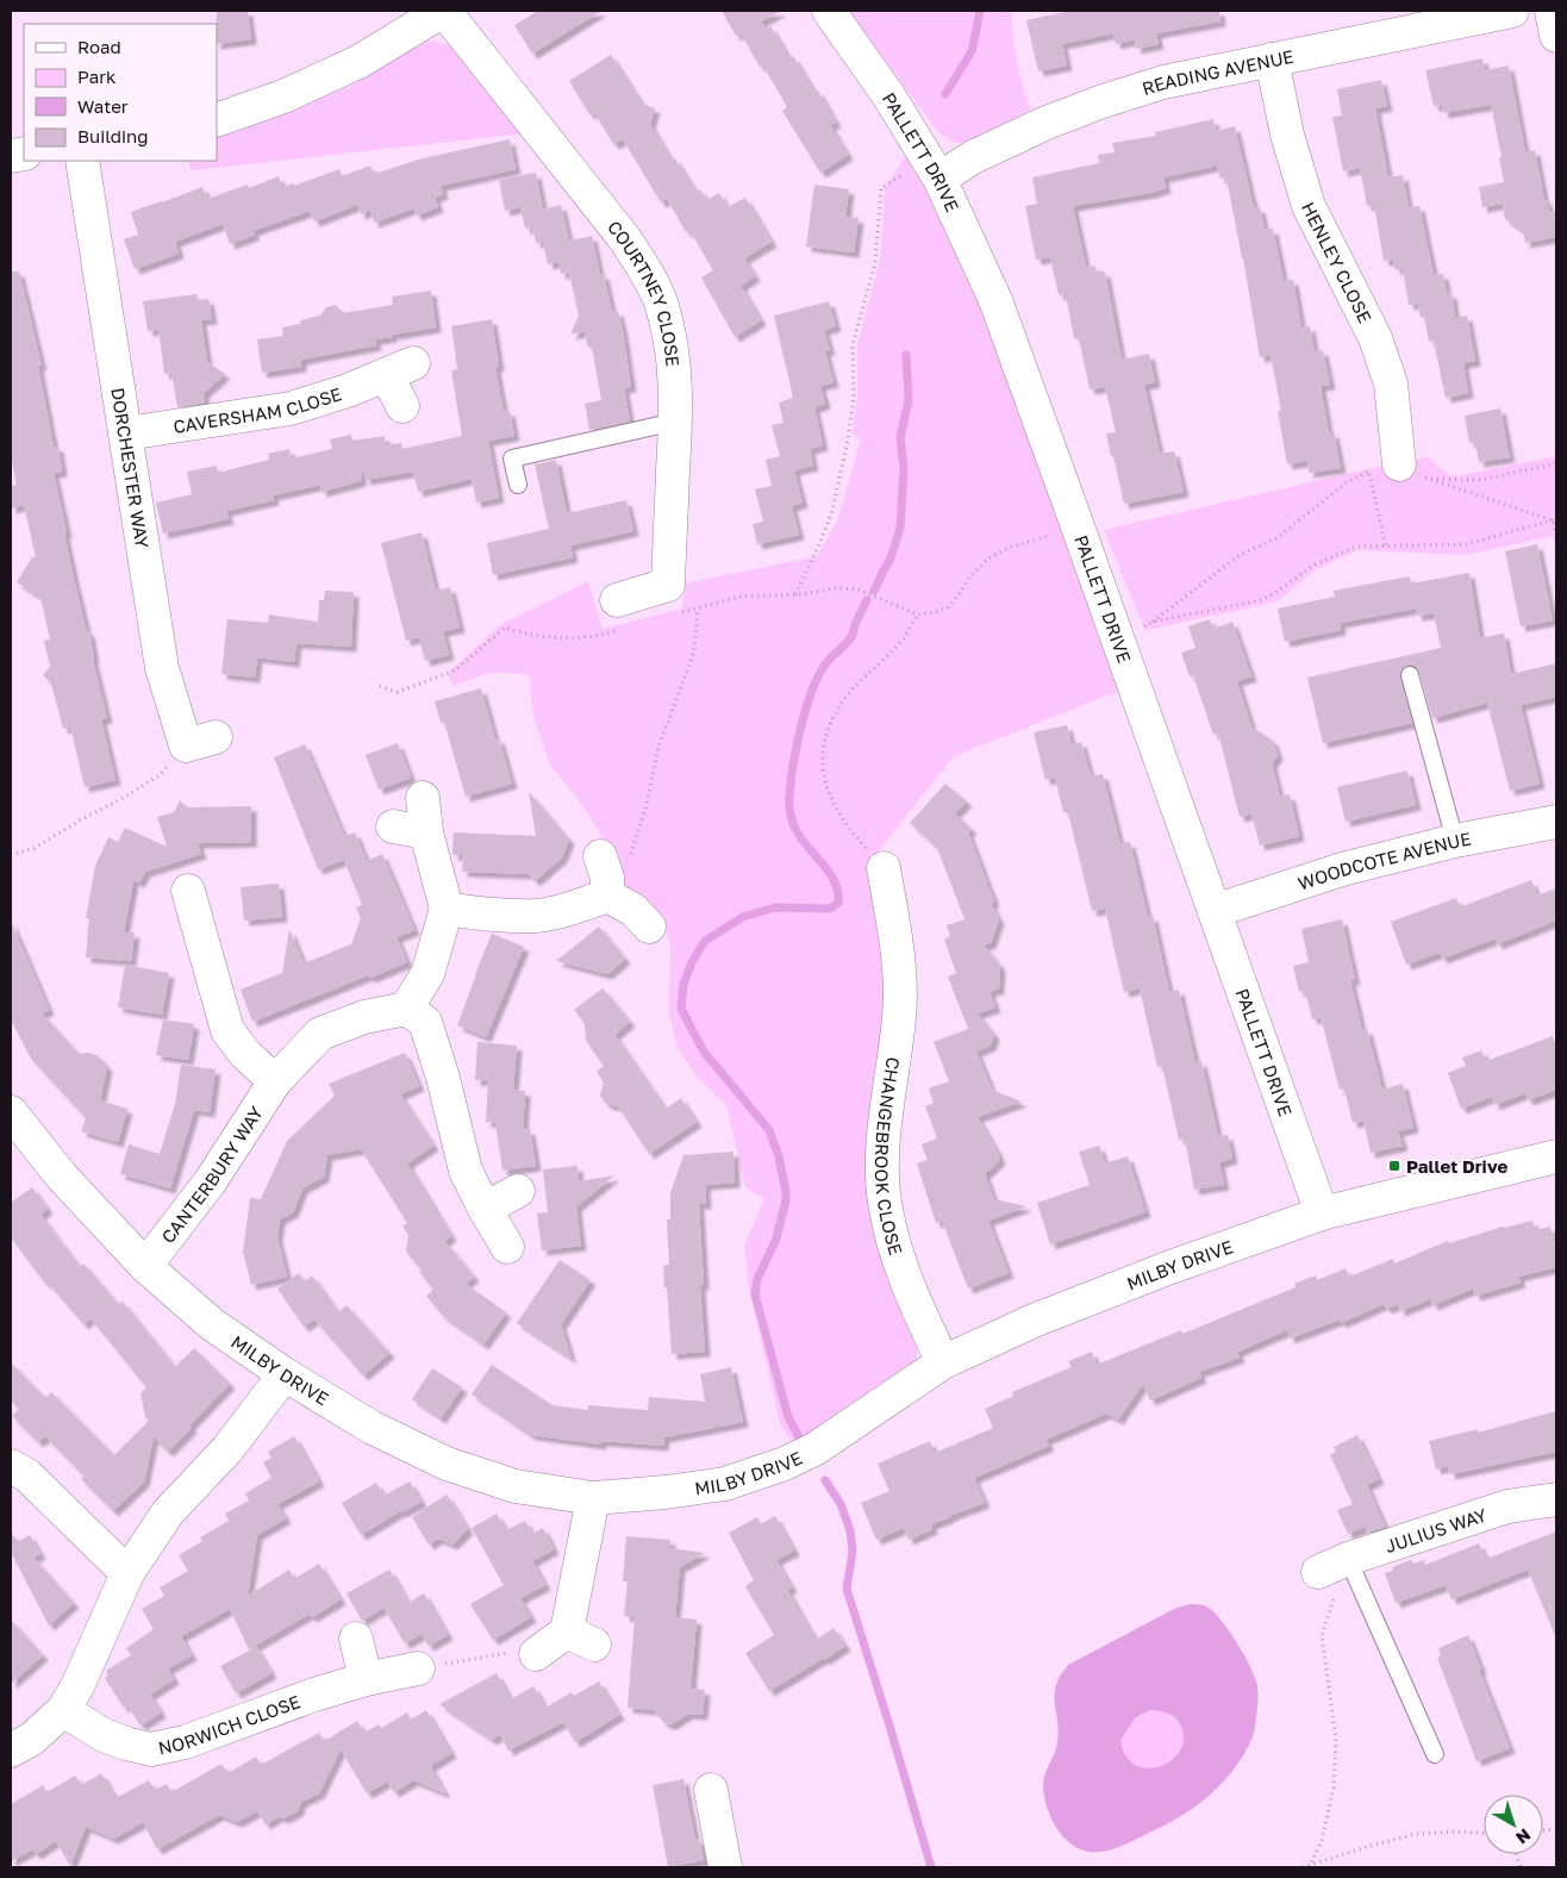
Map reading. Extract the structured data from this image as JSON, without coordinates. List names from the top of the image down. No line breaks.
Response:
{"streets":{"street":["READING AVENUE","PALLETT DRIVE","HENLEY CLOSE","COURTNEY CLOSE","CAVERSHAM CLOSE","DORCHESTER WAY","WOODCOTE AVENUE","CHANGEBROOK CLOSE","CANTERBURY WAY","MILBY DRIVE","JULIUS WAY","NORWICH CLOSE"]},"crossings":[["READING AVENUE","PALLETT DRIVE"],["READING AVENUE","HENLEY CLOSE"],["PALLETT DRIVE","WOODCOTE AVENUE"],["PALLETT DRIVE","MILBY DRIVE"],["CAVERSHAM CLOSE","DORCHESTER WAY"],["CHANGEBROOK CLOSE","MILBY DRIVE"],["CANTERBURY WAY","MILBY DRIVE"]],"places":{"transit":["Pallet Drive"]},"legend":["Road","Park","Water","Building"],"north":"bottom right"}
